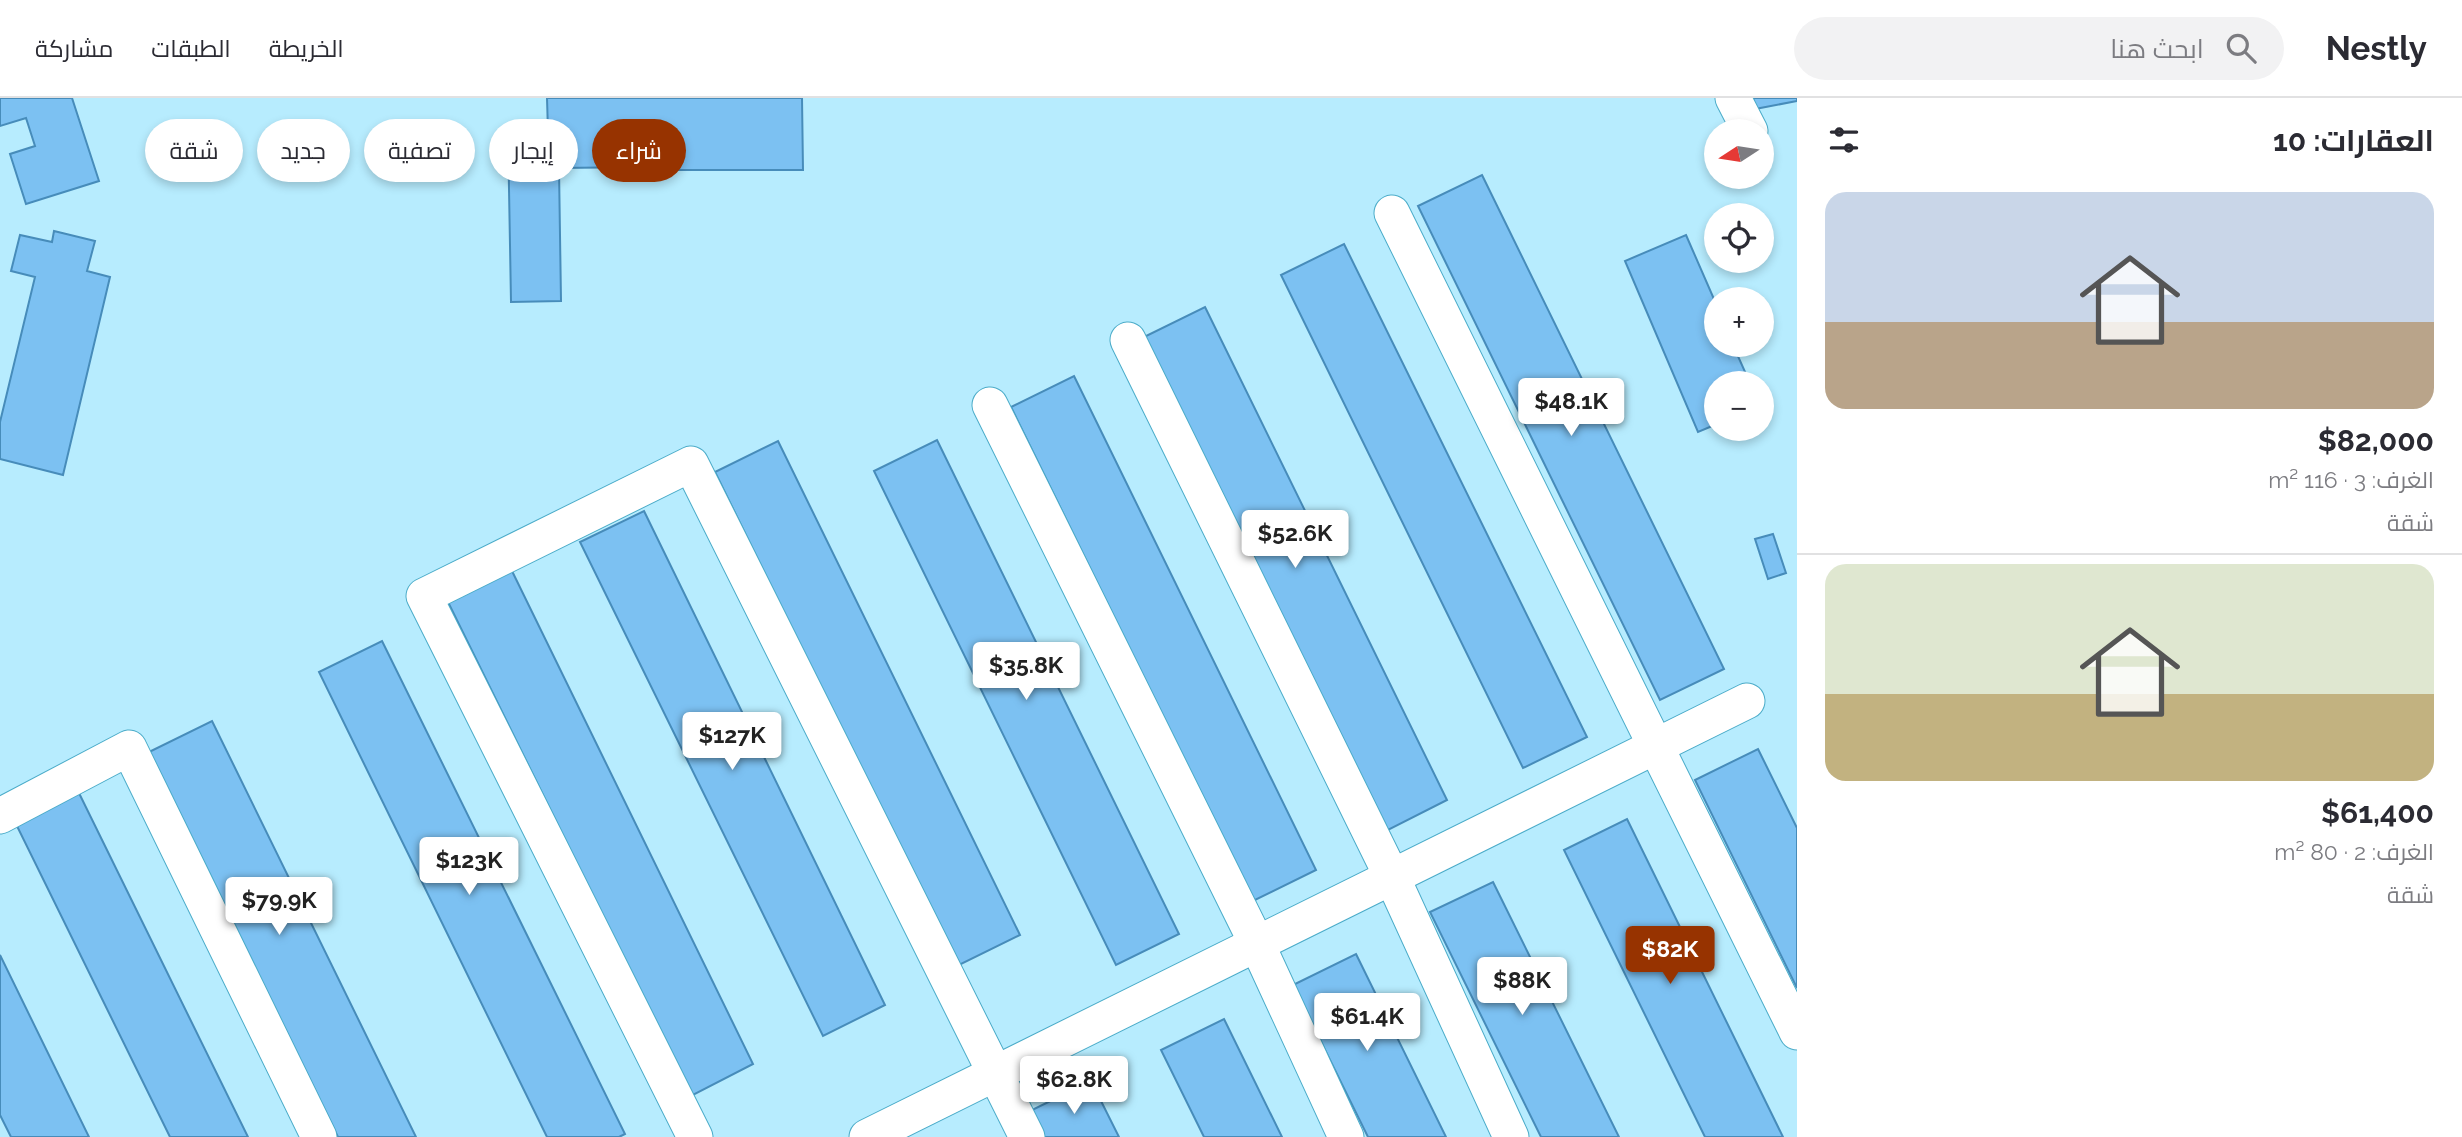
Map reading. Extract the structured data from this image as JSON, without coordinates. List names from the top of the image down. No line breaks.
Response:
{"north":"left","page":{"header":"Nestly","search":"ابحث هنا","nav":["الخريطة","الطبقات","مشاركة"],"heading":"العقارات: 10","map_buttons":["+","−"],"chip":["شراء","إيجار","تصفية","جديد","شقة"],"list":[{"name":"$82,000","note":"الغرف: 3 · 116 m² · شقة"},{"name":"$61,400","note":"الغرف: 2 · 80 m² · شقة"}],"price":["$48.1K","$52.6K","$35.8K","$127K","$123K","$79.9K","$82K","$88K","$61.4K","$62.8K"]}}
